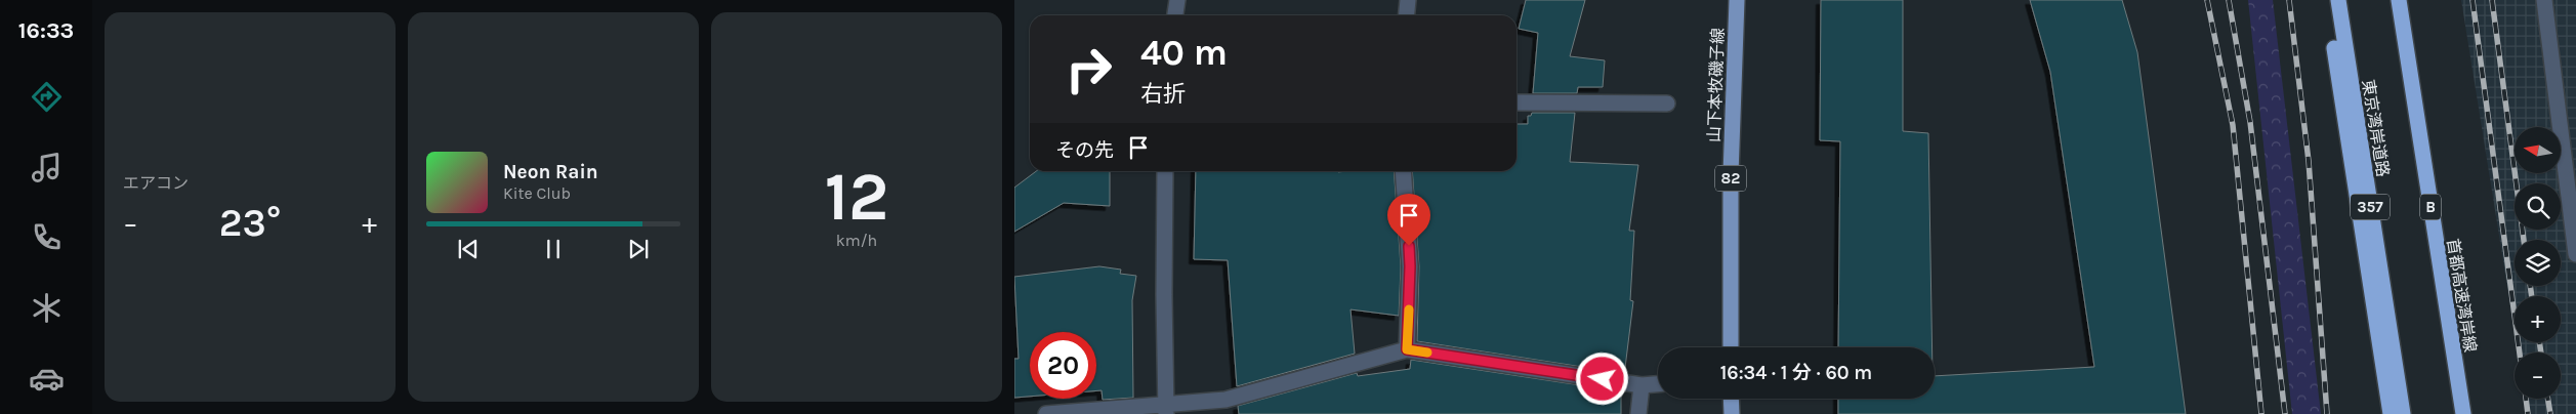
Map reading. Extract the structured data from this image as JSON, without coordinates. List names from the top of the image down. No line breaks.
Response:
{"streets":{"highway":["東京湾岸道路","357","B","首都高速湾岸線"],"main road":["山下本牧磯子線","82"]},"north":"left","page":{"tabs":"16:33","tile":["エアコン",["12","km/h"]],"turn":["40 m","右折"],"then":"その先","map_buttons":["+","−"],"song":["Neon Rain","Kite Club"],"heat":["−","23°","+"],"limit":"20","trip":"16:34 · 1 分 · 60 m"}}
